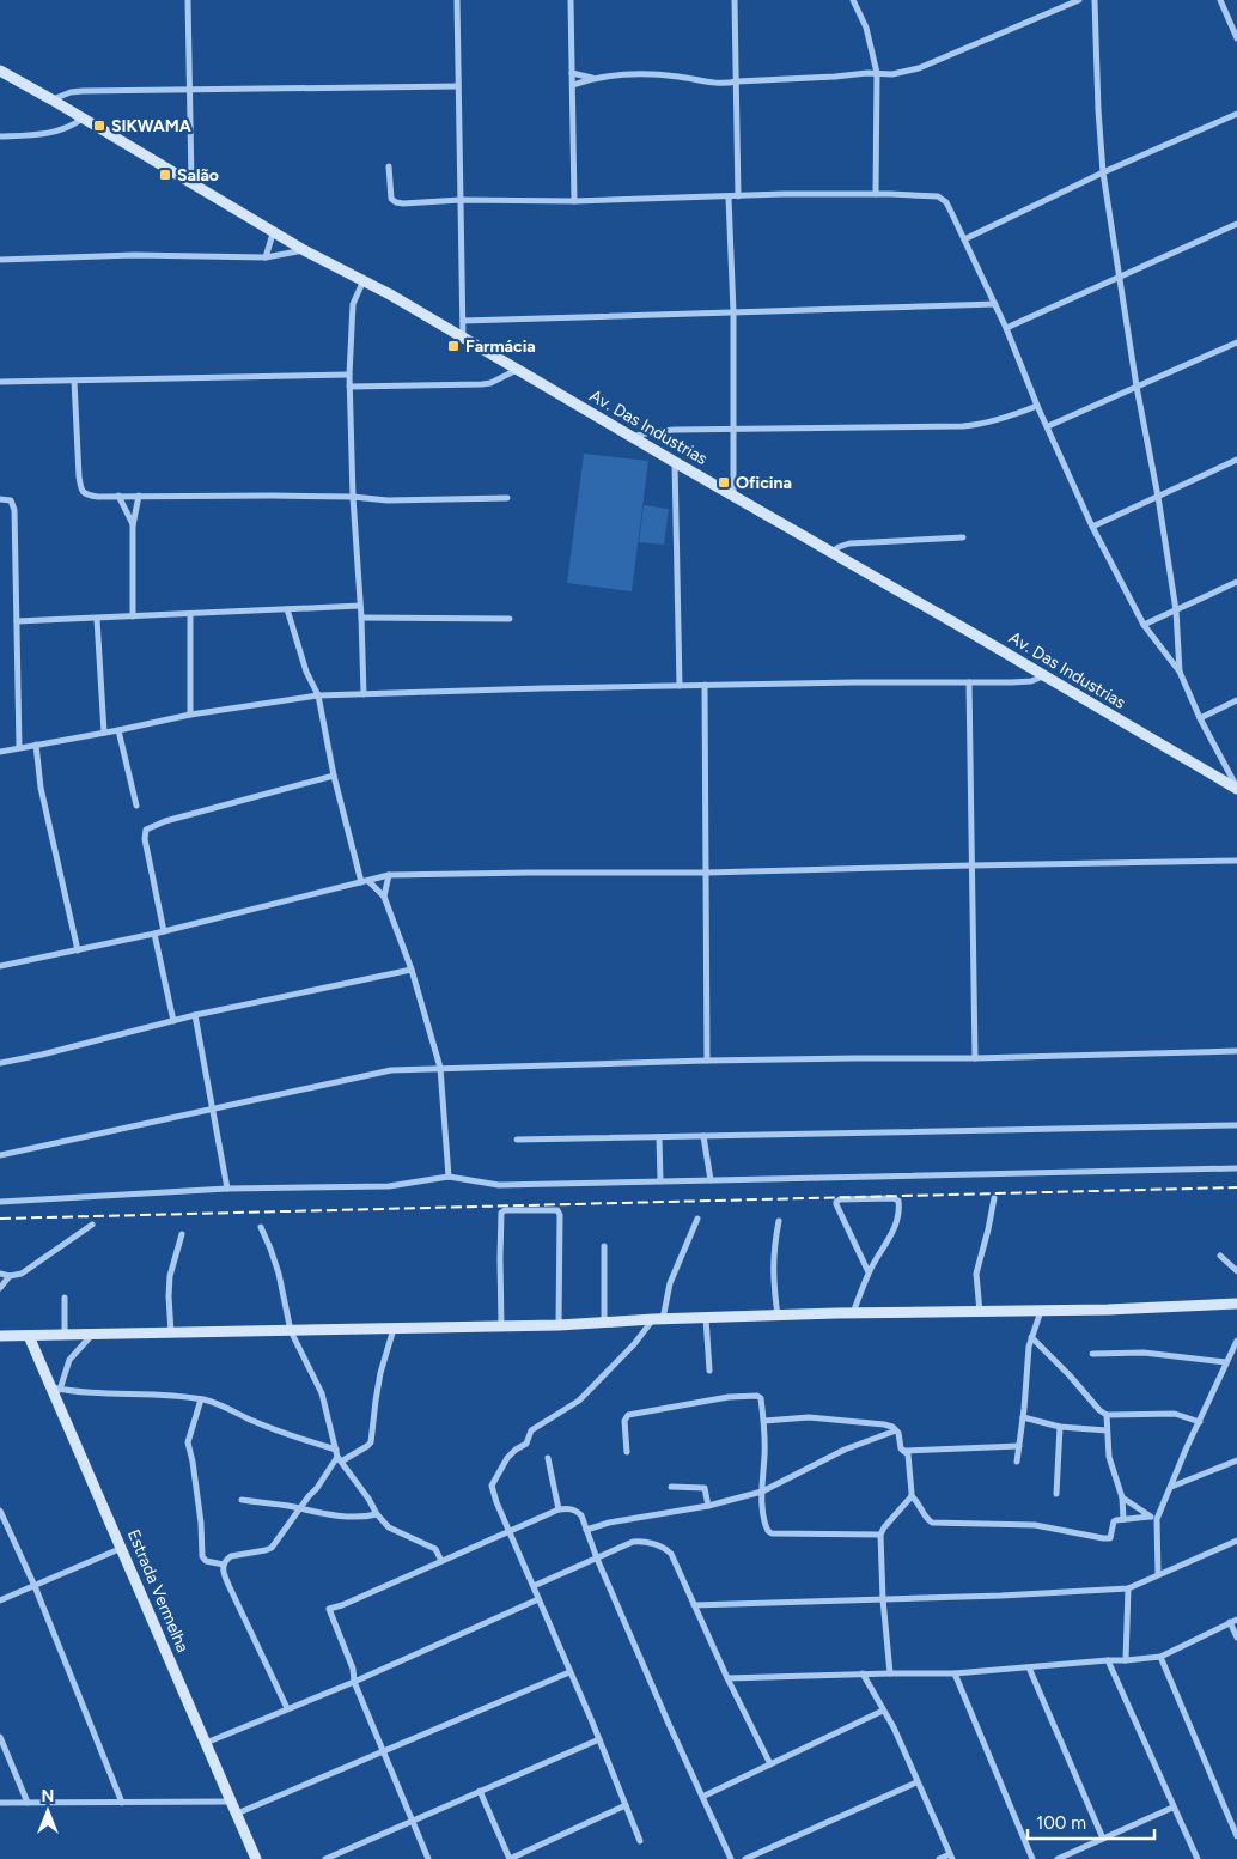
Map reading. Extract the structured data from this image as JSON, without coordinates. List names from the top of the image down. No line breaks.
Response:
{"streets":{"street":["Av. Das Industrias","Estrada Vermelha"]},"places":{"transit":["SIKWAMA","Salão","Farmácia","Oficina"]},"scale_bar":"100 m","north":"top"}
